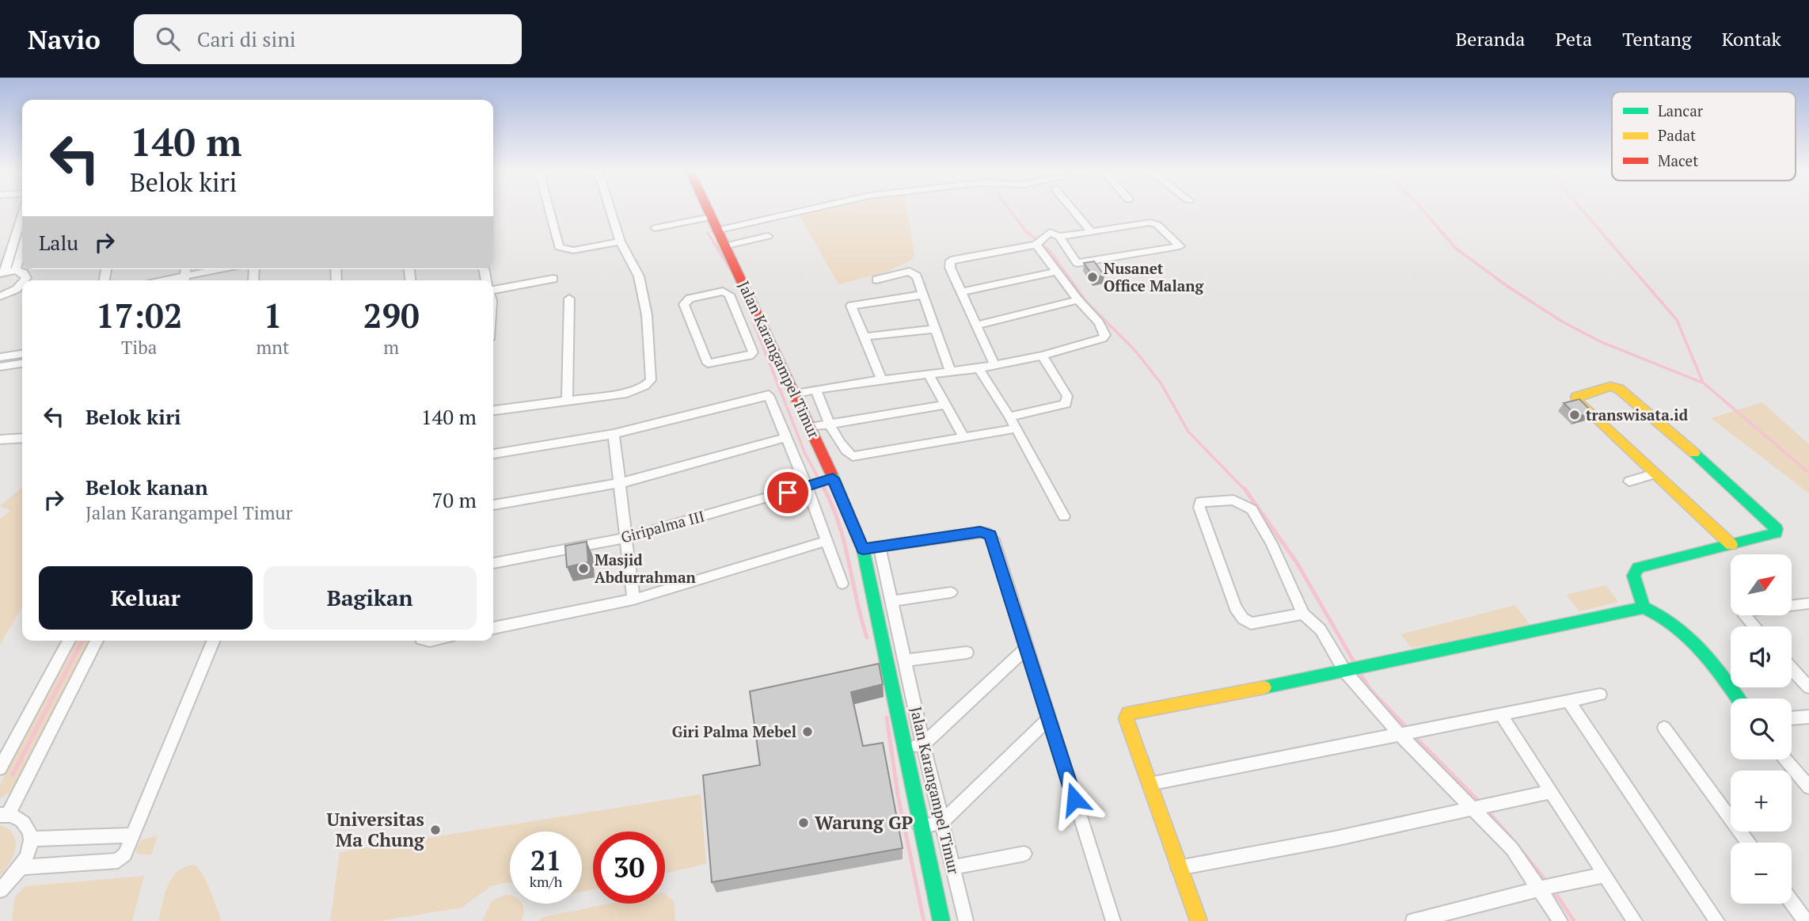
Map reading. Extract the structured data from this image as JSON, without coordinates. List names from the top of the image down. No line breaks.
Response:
{"streets":{"street":["Jalan Karangampel Timur","Giripalma III"]},"crossings":[["Jalan Karangampel Timur","Giripalma III"]],"places":["Nusanet Office Malang","transwisata.id","Masjid Abdurrahman","Giri Palma Mebel","Warung GP","Universitas Ma Chung"],"legend":["Lancar","Padat","Macet"],"north":"top right","page":{"header":"Navio","search":"Cari di sini","nav":["Beranda","Peta","Tentang","Kontak"],"turn":["140 m","Belok kiri"],"then":"Lalu","eta":["17:02","Tiba","1","mnt","290","m"],"list":[{"name":"Belok kiri","value":"140 m"},{"name":"Belok kanan","note":"Jalan Karangampel Timur","value":"70 m"}],"map_buttons":["+","−"],"buttons":["Keluar","Bagikan"],"speed":"21 km/h","limit":"30"}}
